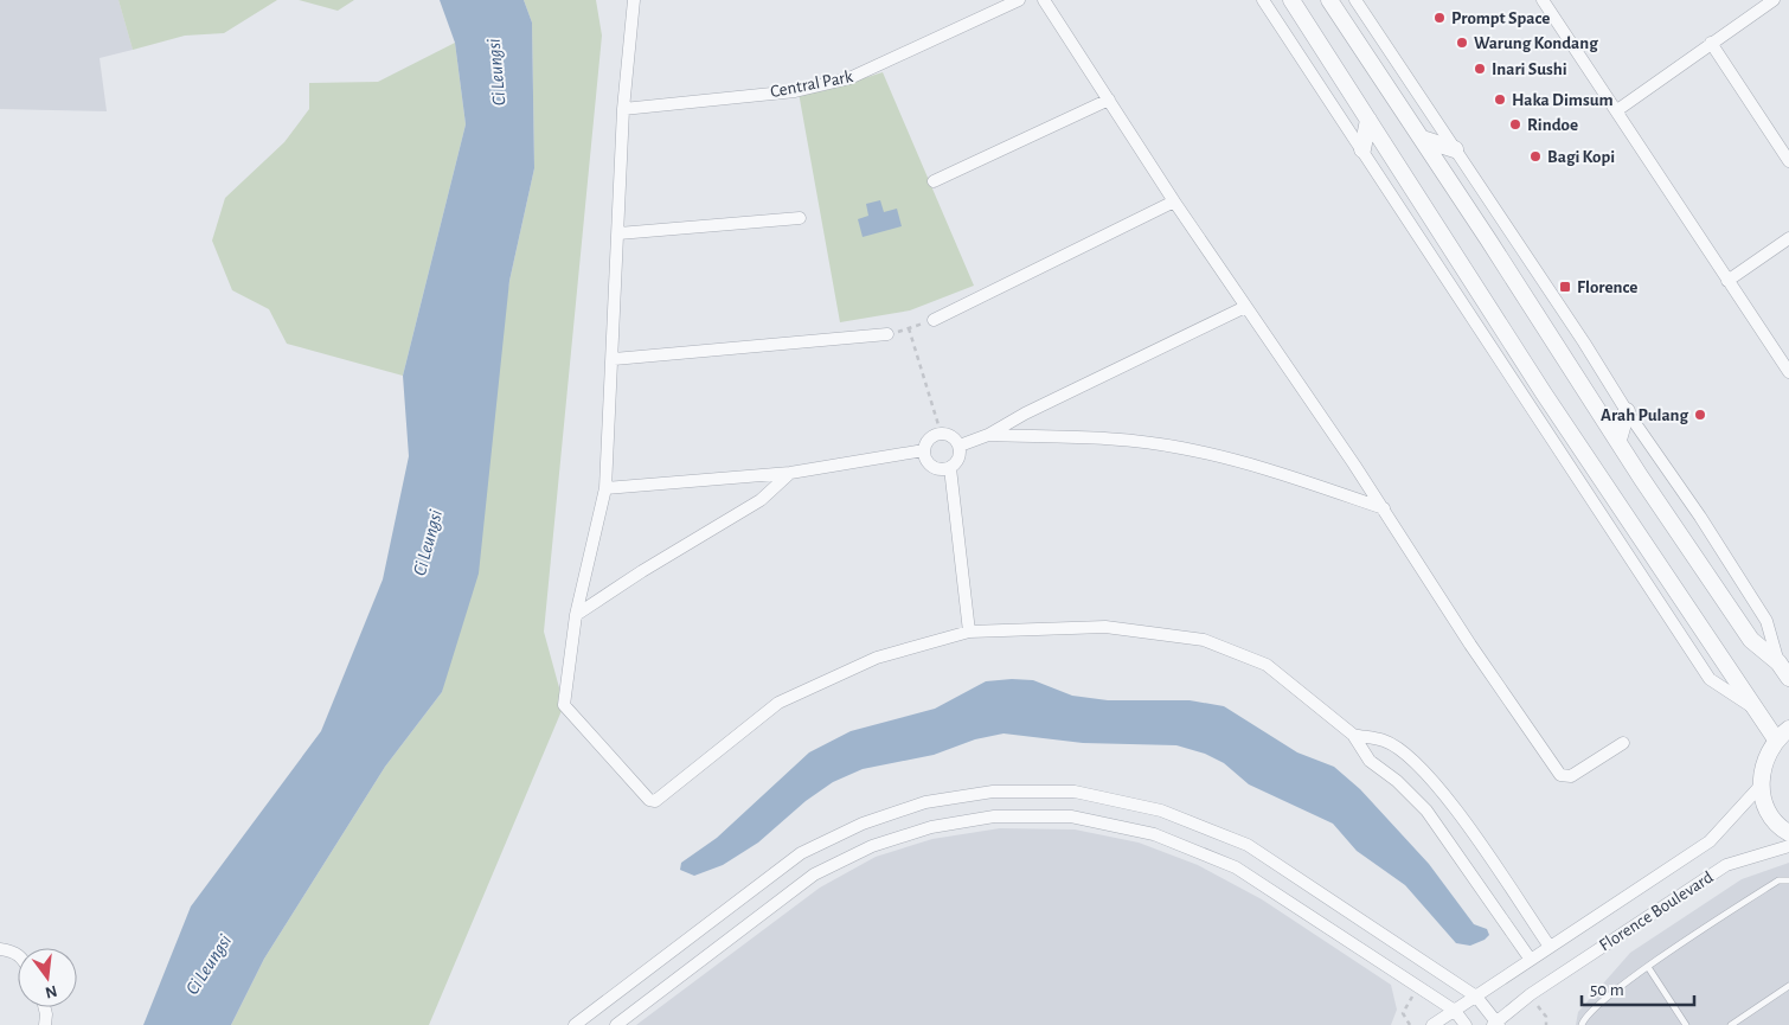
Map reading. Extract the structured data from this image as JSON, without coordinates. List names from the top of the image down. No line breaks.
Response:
{"streets":{"street":["Central Park","Florence Boulevard"]},"water":["Ci Leungsi"],"places":{"other":["Prompt Space","Warung Kondang","Inari Sushi","Haka Dimsum","Rindoe","Bagi Kopi","Arah Pulang"],"transit":["Florence"]},"scale_bar":"50 m","north":"bottom"}
